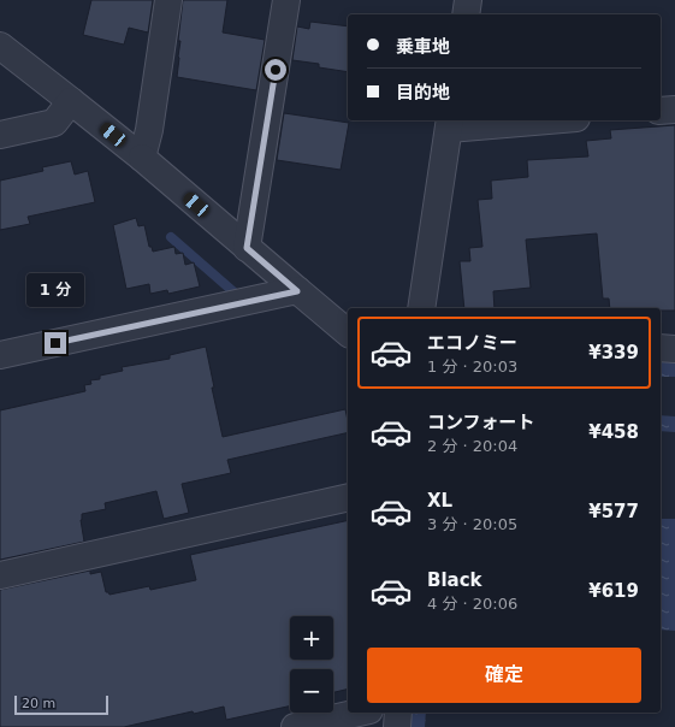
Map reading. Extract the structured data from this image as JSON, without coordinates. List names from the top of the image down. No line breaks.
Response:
{"scale_bar":"20 m","page":{"banner":["乗車地","目的地"],"bubble":"1 分","list":[{"name":"エコノミー","note":"1 分 · 20:03","value":"¥339"},{"name":"コンフォート","note":"2 分 · 20:04","value":"¥458"},{"name":"XL","note":"3 分 · 20:05","value":"¥577"},{"name":"Black","note":"4 分 · 20:06","value":"¥619"}],"map_buttons":["+","−"],"buttons":"確定","scale":"20 m"}}
